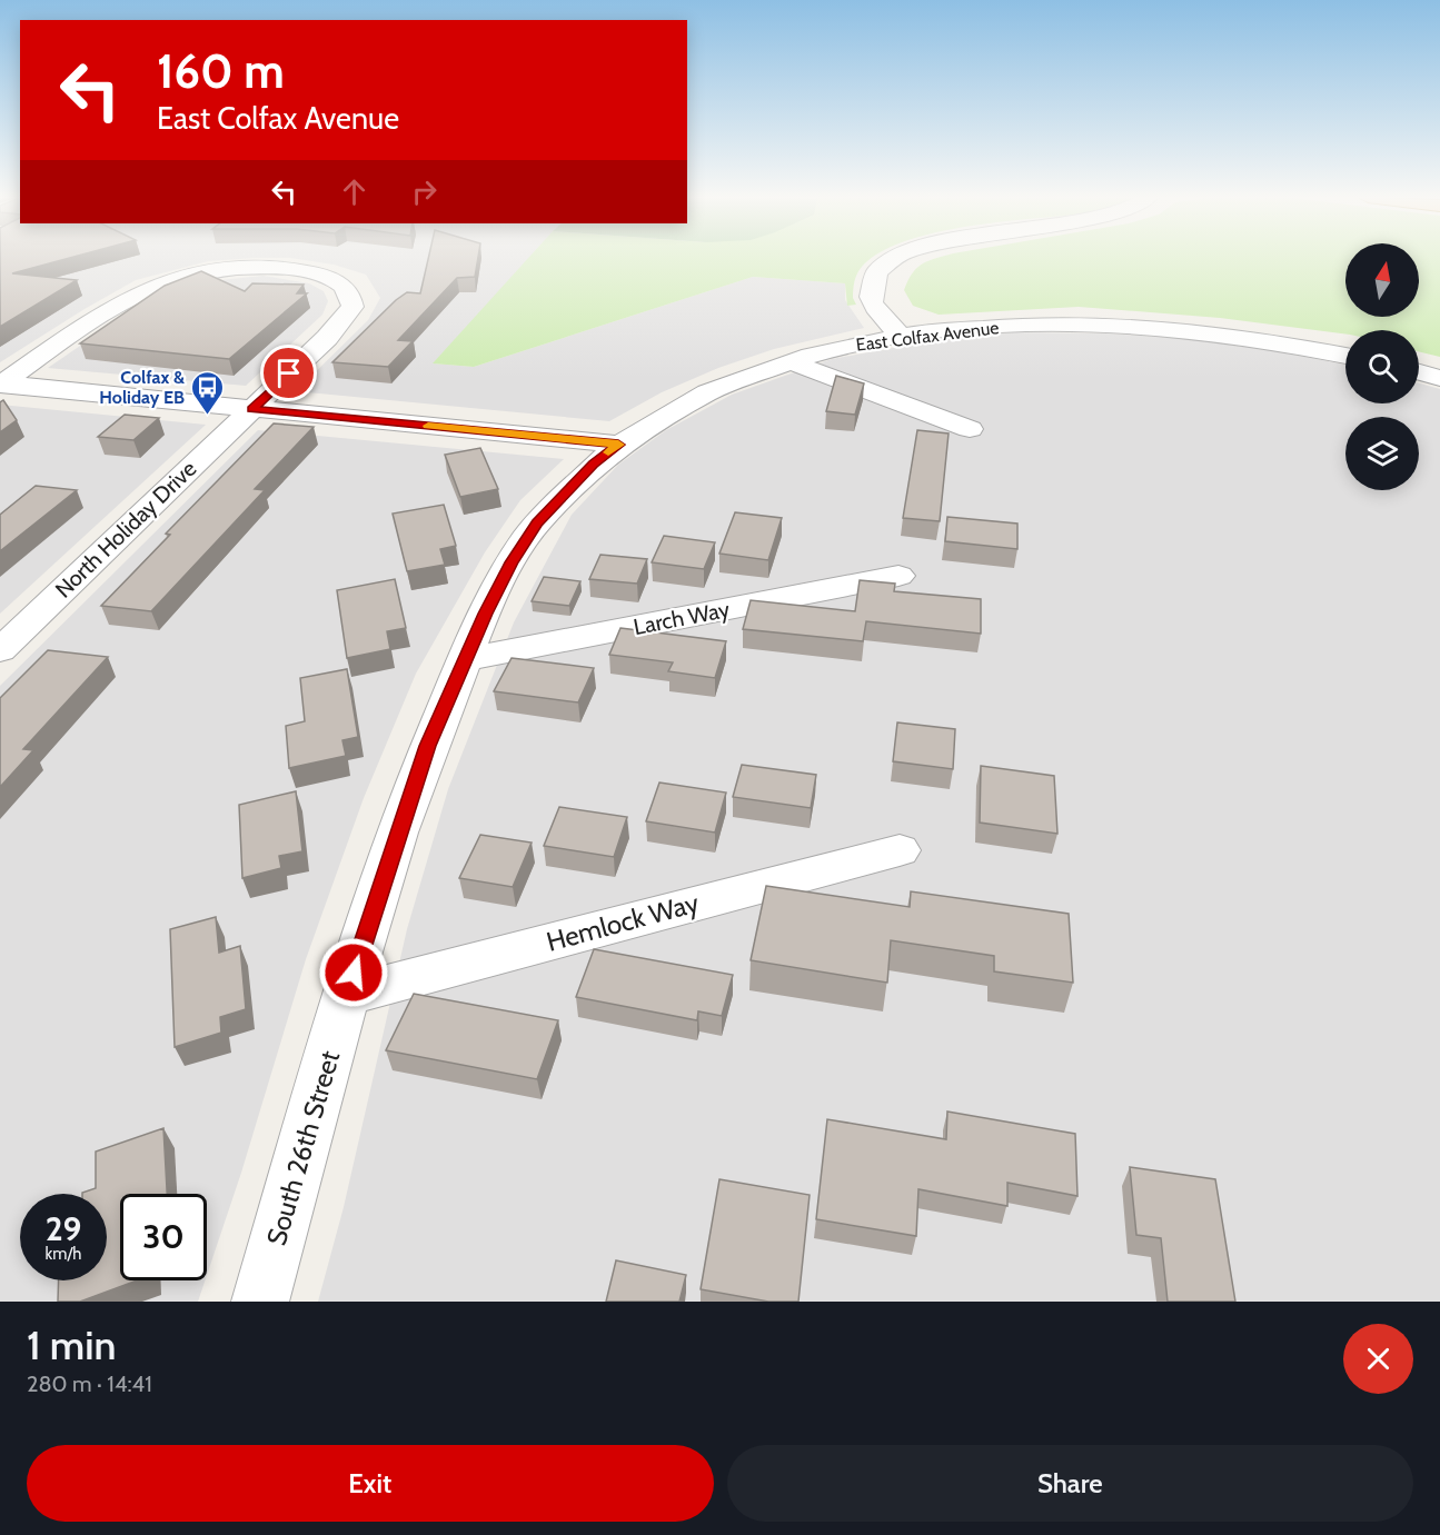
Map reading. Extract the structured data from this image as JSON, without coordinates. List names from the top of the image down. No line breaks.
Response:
{"streets":{"street":["East Colfax Avenue","North Holiday Drive","Larch Way","Hemlock Way","South 26th Street"]},"crossings":[["East Colfax Avenue","Larch Way"],["East Colfax Avenue","South 26th Street"],["Larch Way","South 26th Street"],["Hemlock Way","South 26th Street"]],"places":{"bus stop":["Colfax & Holiday EB"]},"north":"top","page":{"turn":["160 m","East Colfax Avenue"],"speed":"29 km/h","limit":"30","heading":["1 min","280 m · 14:41"],"buttons":["Exit","Share"]}}
